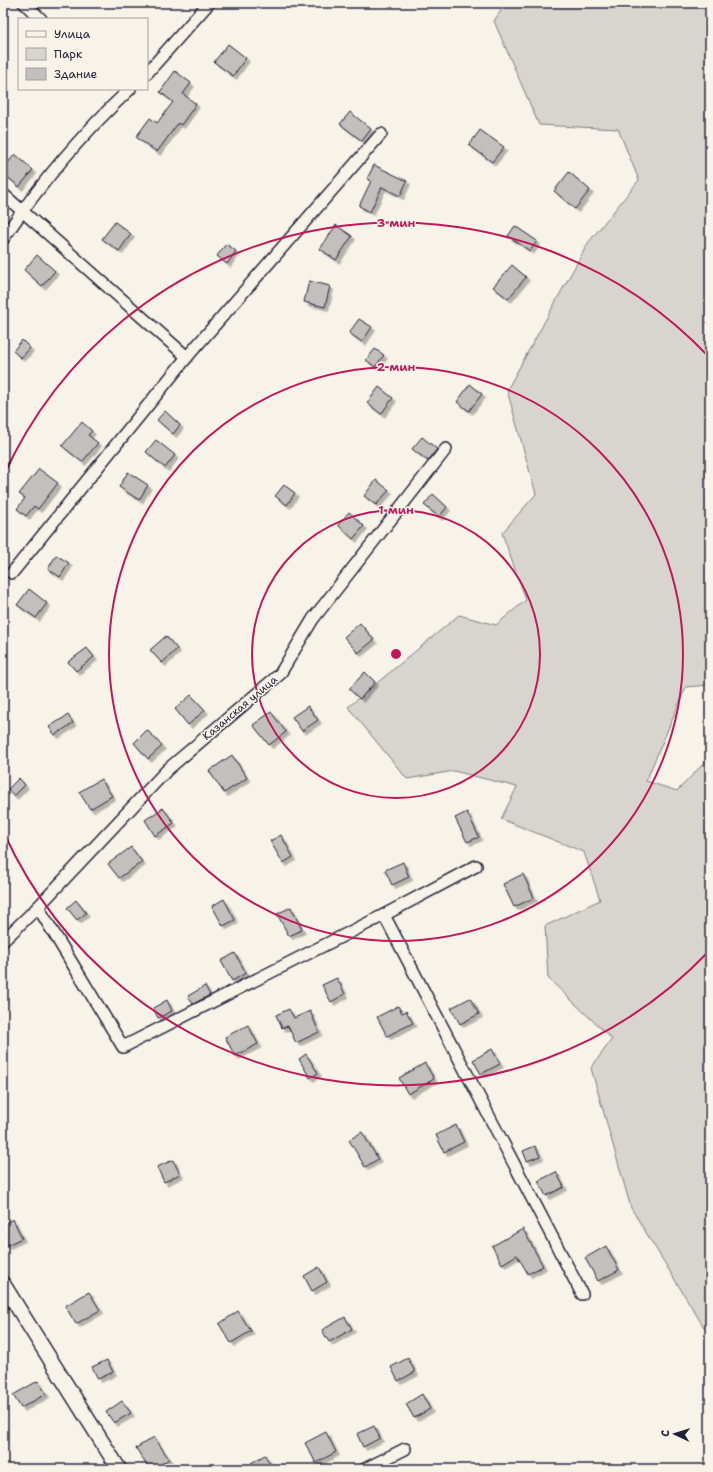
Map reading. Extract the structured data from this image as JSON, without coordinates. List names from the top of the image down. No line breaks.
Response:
{"streets":{"street":["Казанская улица"]},"legend":["Улица","Парк","Здание"],"north":"left","rings":["3 мин","2 мин","1 мин"]}
